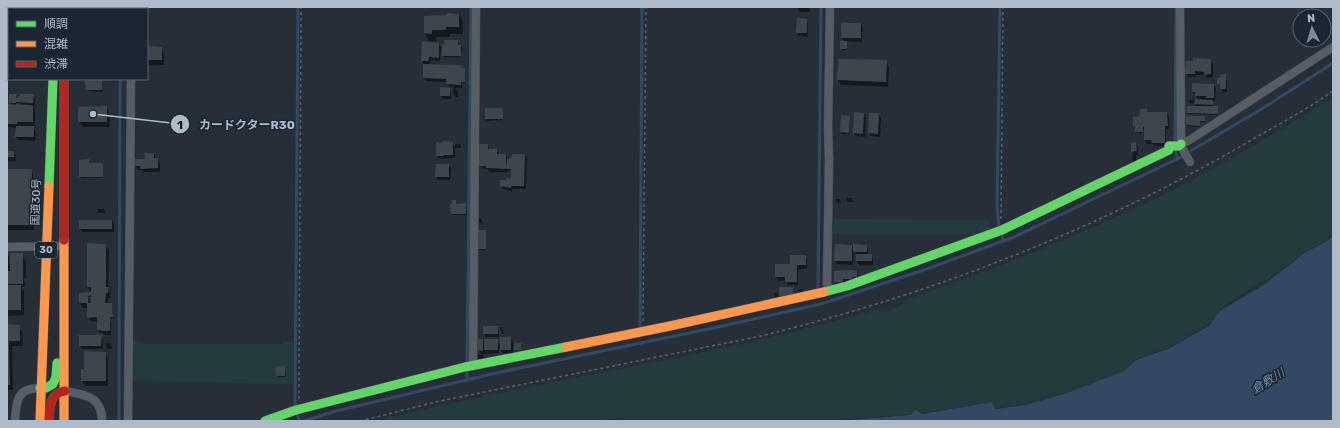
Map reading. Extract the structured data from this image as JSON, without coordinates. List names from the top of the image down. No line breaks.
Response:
{"streets":{"main road":["国道30号","30"]},"water":["倉敷川"],"places":["カードクターR30"],"legend":["順調","混雑","渋滞"],"north":"top"}
